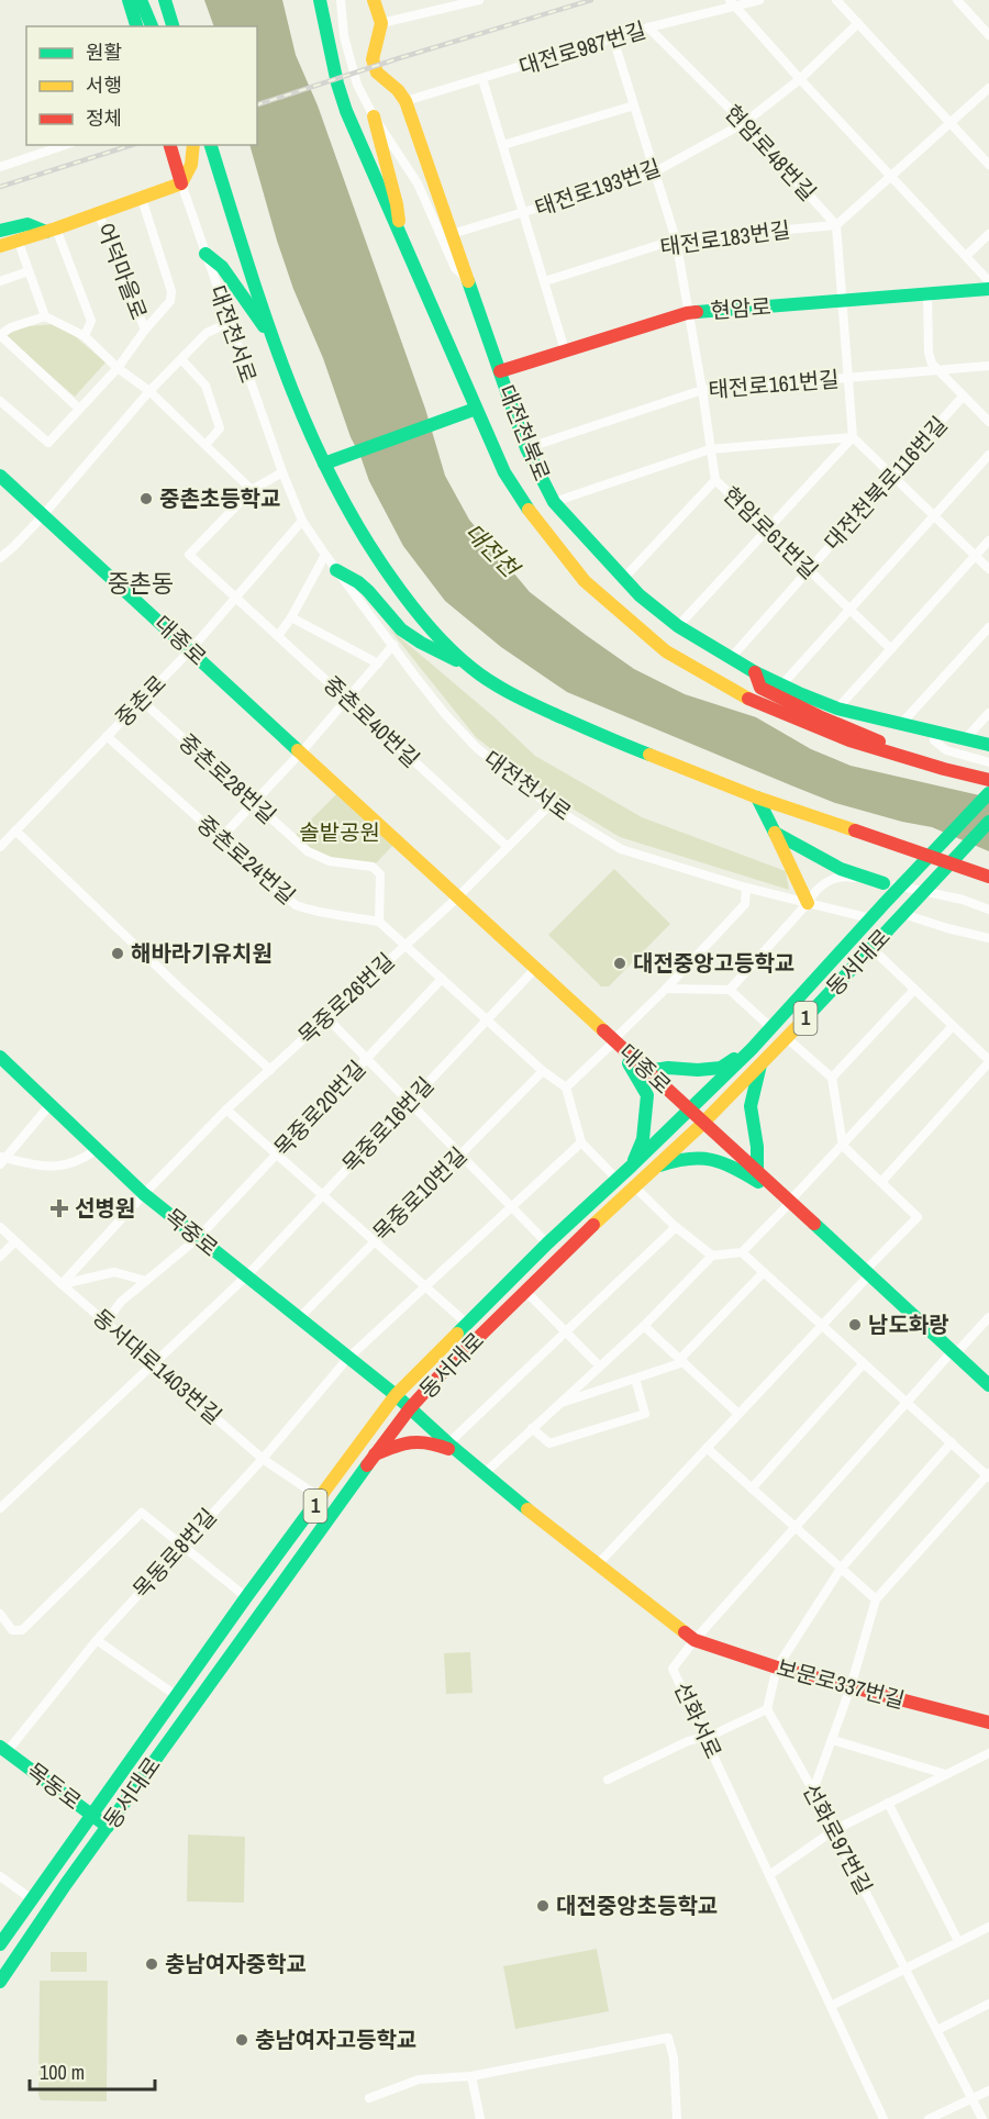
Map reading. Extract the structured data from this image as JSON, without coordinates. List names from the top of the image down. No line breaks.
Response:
{"streets":{"main road":["어덕마을로","현암로","대전천서로","대전천북로","대종로","동서대로","1","목중로","보문로337번길","목동로"],"street":["대전로987번길","현암로48번길","태전로193번길","태전로183번길","태전로161번길","대전천북로116번길","현암로61번길","중촌로","중촌로40번길","중촌로28번길","중촌로24번길","목중로26번길","목중로20번길","목중로16번길","목중로10번길","동서대로1403번길","목동로8번길","선화서로","선화로97번길"]},"crossings":[["대전로987번길","현암로48번길"],["대전로987번길","대전천북로"],["대전로987번길","현암로61번길"],["현암로48번길","태전로193번길"],["현암로48번길","태전로183번길"],["태전로193번길","대전천북로"],["태전로193번길","현암로61번길"],["태전로183번길","현암로61번길"],["어덕마을로","대전천서로"],["현암로","대전천북로"],["현암로","현암로61번길"],["대전천서로","중촌로"],["대전천서로","동서대로"],["대전천서로","목중로26번길"],["태전로161번길","대전천북로"],["태전로161번길","현암로61번길"],["대전천북로","대전천북로116번길"],["대전천북로116번길","현암로61번길"],["대종로","중촌로"],["대종로","동서대로"],["대종로","목중로26번길"],["대종로","목중로16번길"],["중촌로","중촌로40번길"],["중촌로","중촌로28번길"],["중촌로","중촌로24번길"],["중촌로40번길","목중로26번길"],["중촌로28번길","중촌로24번길"],["동서대로","목중로"],["동서대로","동서대로1403번길"],["동서대로","목동로"],["목중로26번길","목중로"],["목중로26번길","동서대로1403번길"],["목중로20번길","목중로"],["목중로20번길","동서대로1403번길"],["목중로16번길","목중로"],["목중로16번길","동서대로1403번길"],["목중로10번길","목중로"],["목중로","목동로8번길"],["동서대로1403번길","목동로8번길"],["목동로8번길","목동로"],["보문로337번길","선화서로"]],"districts":["중촌동"],"water":["대전천"],"parks":["솔밭공원"],"places":{"other":["중촌초등학교","해바라기유치원","대전중앙고등학교","남도화랑","대전중앙초등학교","충남여자중학교","충남여자고등학교"],"health":["선병원"]},"legend":["원활","서행","정체"],"scale_bar":"100 m"}
